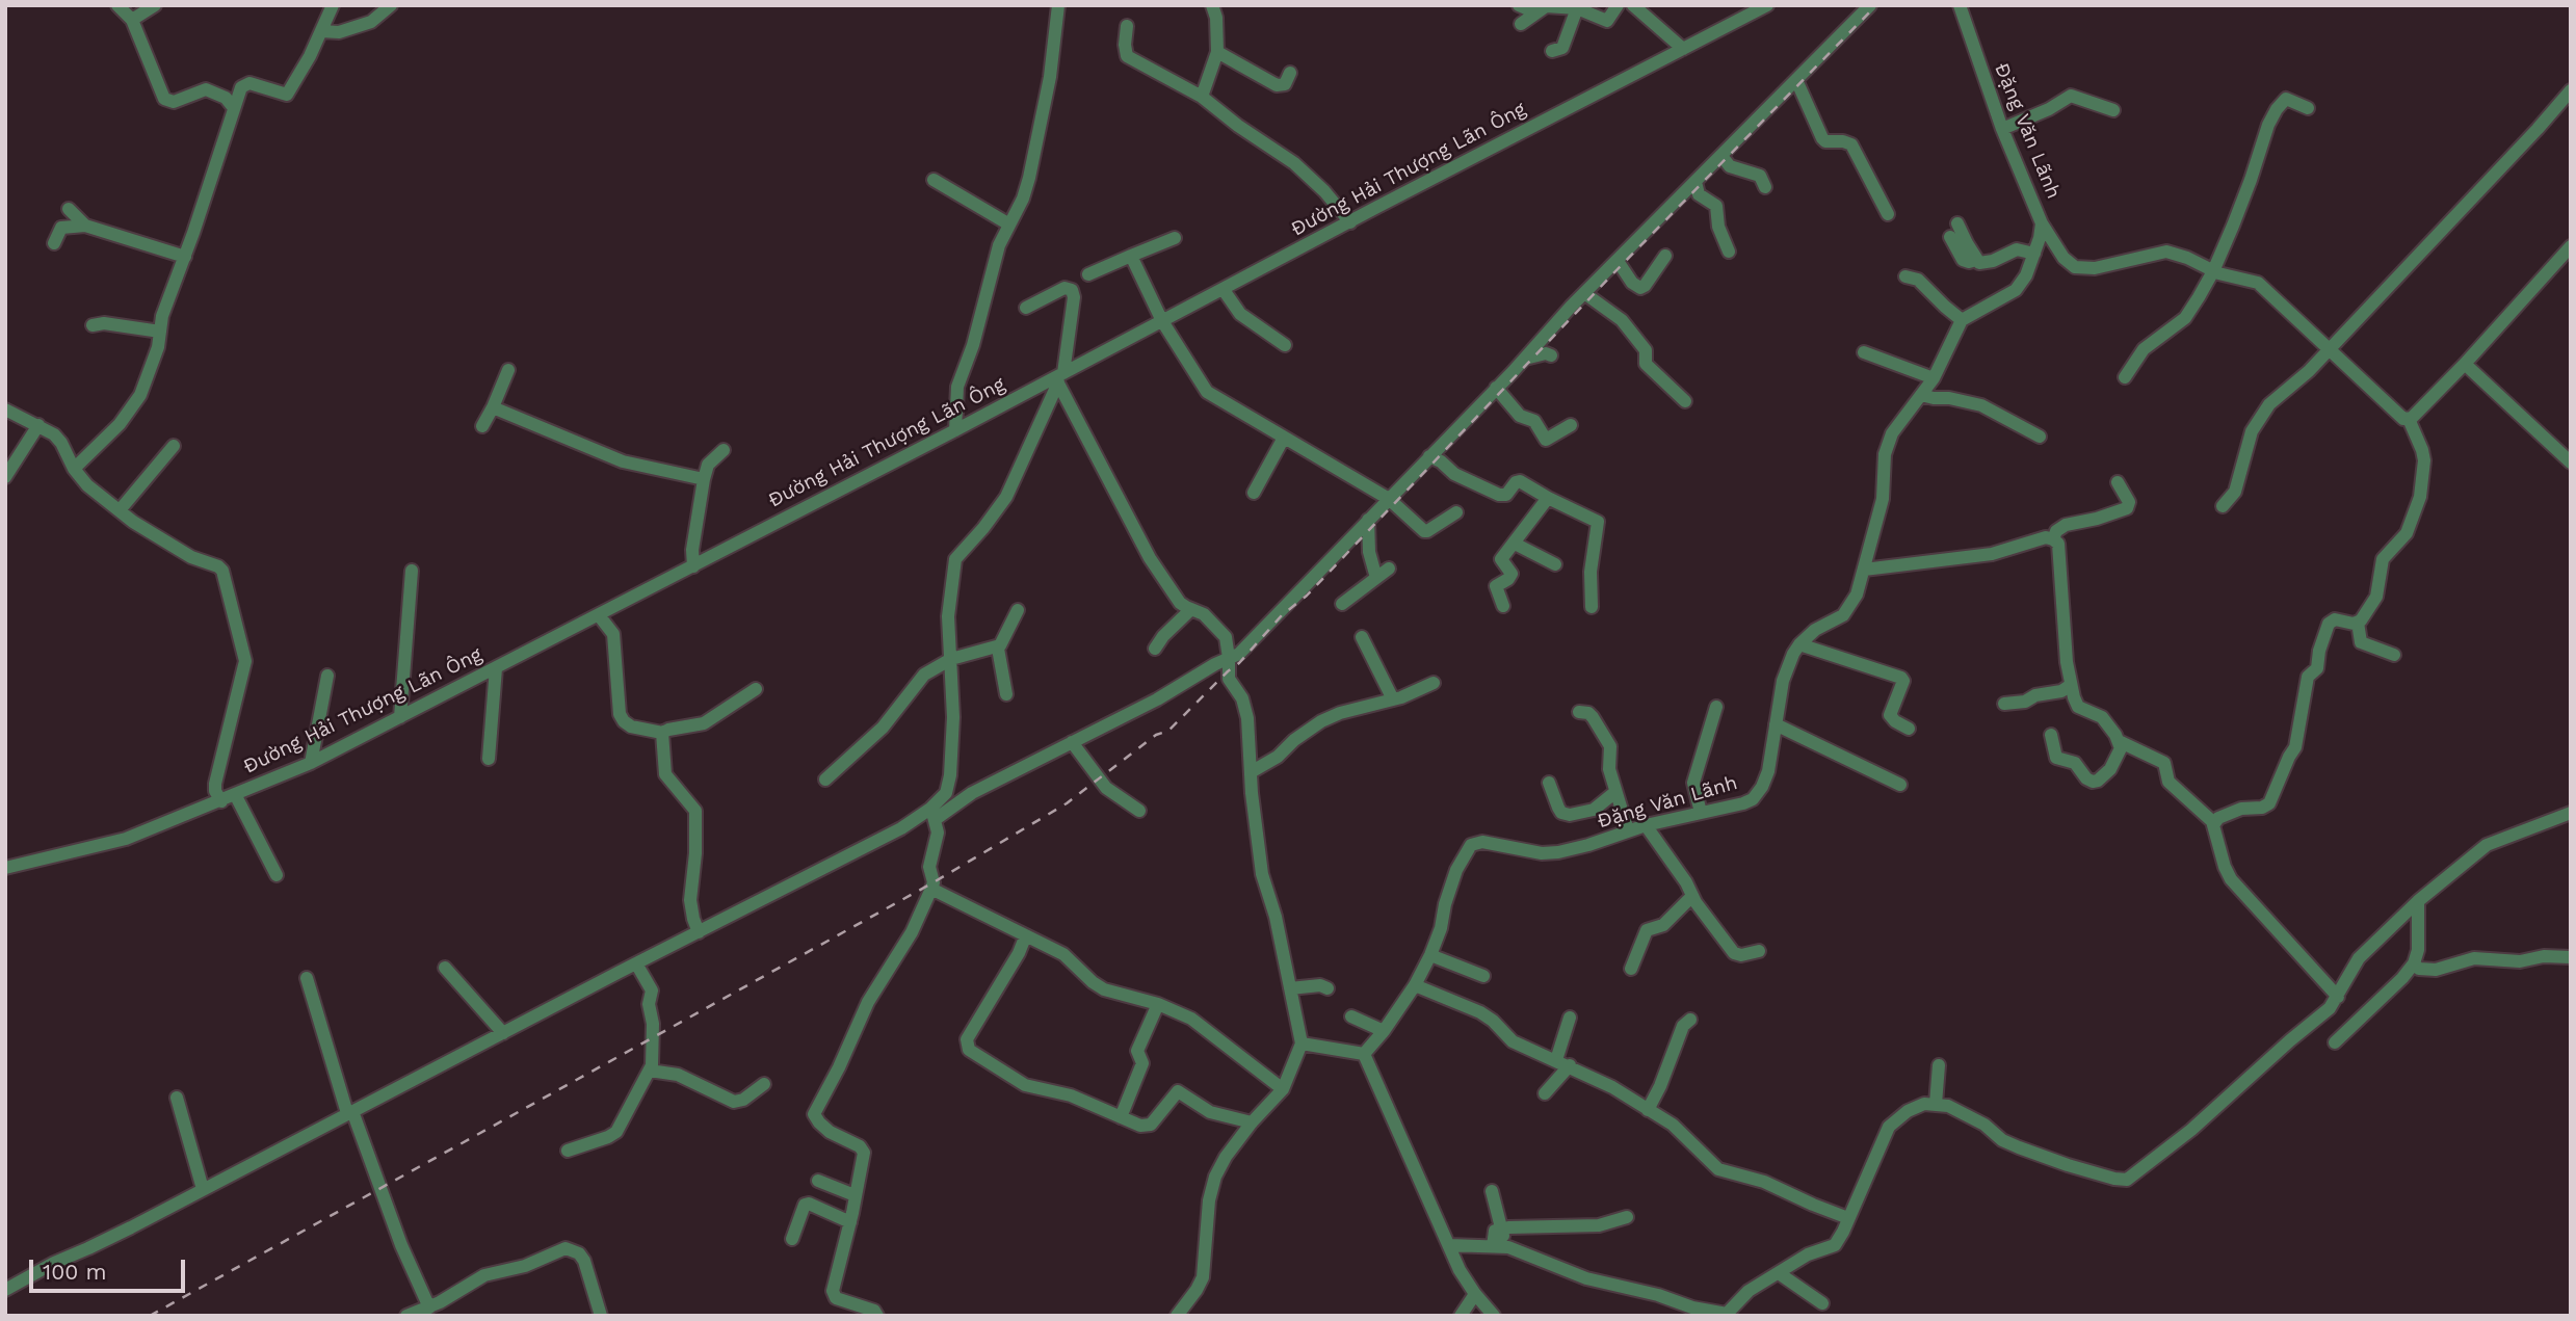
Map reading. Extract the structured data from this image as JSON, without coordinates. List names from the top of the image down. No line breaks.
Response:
{"streets":{"street":["Đặng Văn Lãnh","Đường Hải Thượng Lãn Ông"]},"scale_bar":"100 m"}
